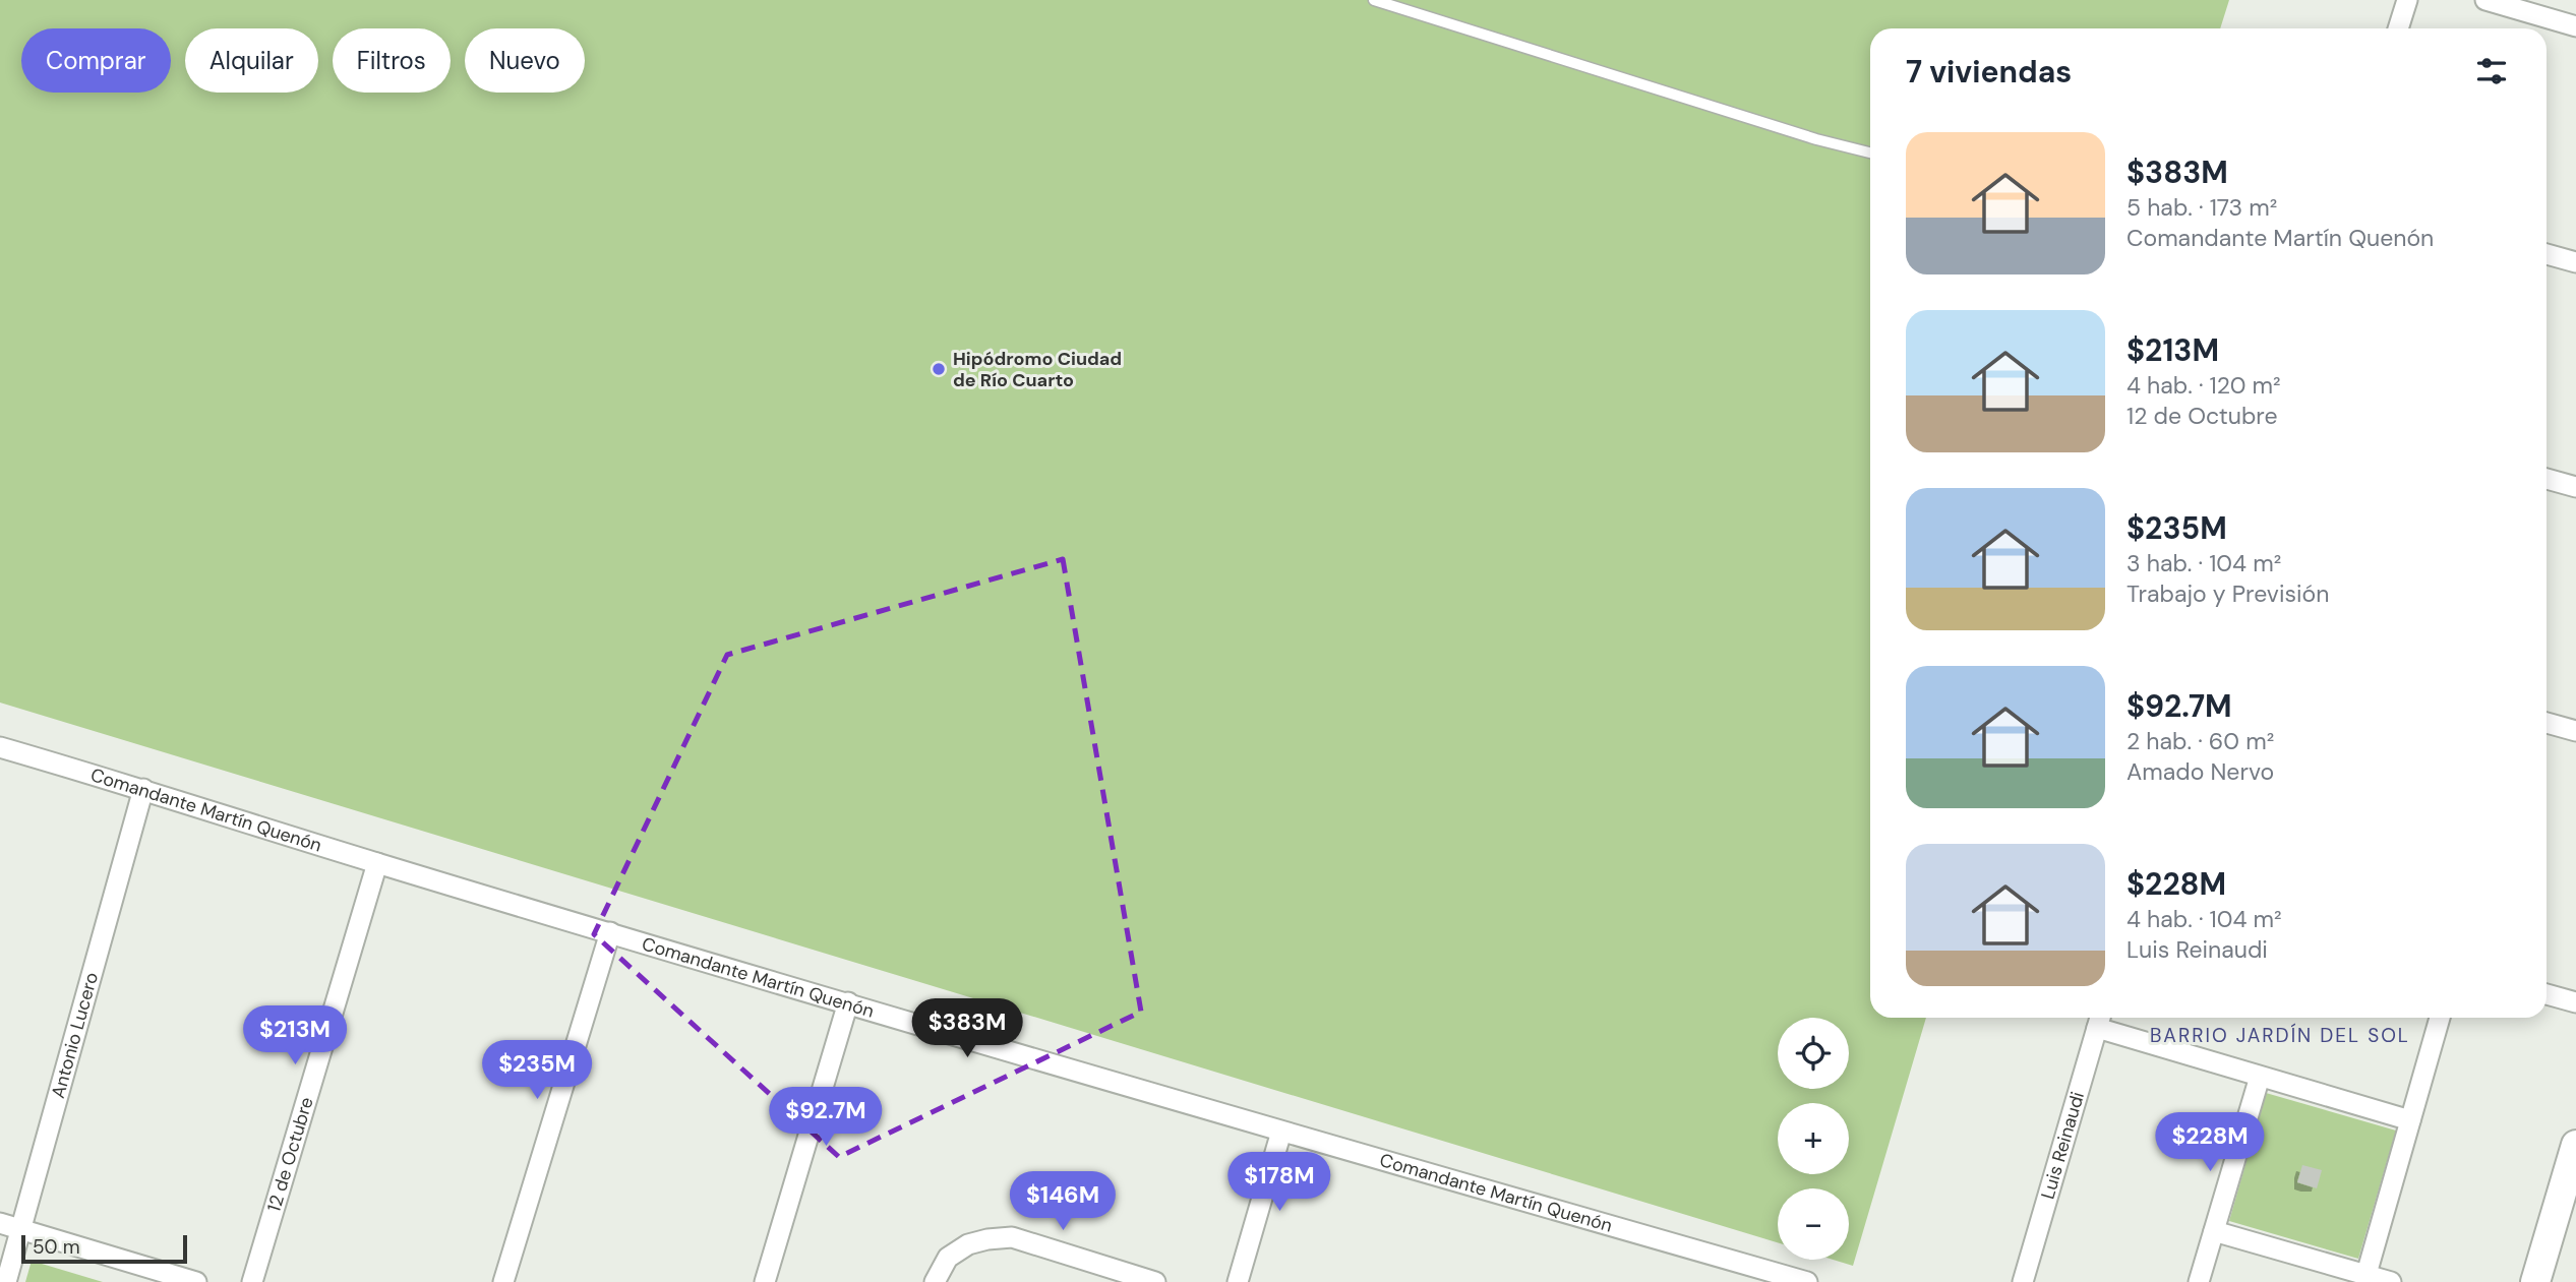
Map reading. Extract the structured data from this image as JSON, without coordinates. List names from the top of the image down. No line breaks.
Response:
{"streets":{"street":["Comandante Martín Quenón","Antonio Lucero","Luis Reinaudi","12 de Octubre"]},"crossings":[["Comandante Martín Quenón","Antonio Lucero"],["Comandante Martín Quenón","12 de Octubre"]],"districts":["BARRIO JARDÍN DEL SOL"],"places":["Hipódromo Ciudad de Río Cuarto"],"scale_bar":"50 m","page":{"chip":["Comprar","Alquilar","Filtros","Nuevo"],"heading":"7 viviendas","list":[{"name":"$383M","note":"5 hab. · 173 m² · Comandante Martín Quenón"},{"name":"$213M","note":"4 hab. · 120 m² · 12 de Octubre"},{"name":"$235M","note":"3 hab. · 104 m² · Trabajo y Previsión"},{"name":"$92.7M","note":"2 hab. · 60 m² · Amado Nervo"},{"name":"$228M","note":"4 hab. · 104 m² · Luis Reinaudi"}],"price":["$383M","$213M","$235M","$92.7M","$228M","$178M","$146M"],"map_buttons":["+","−"],"scale":"50 m"}}
